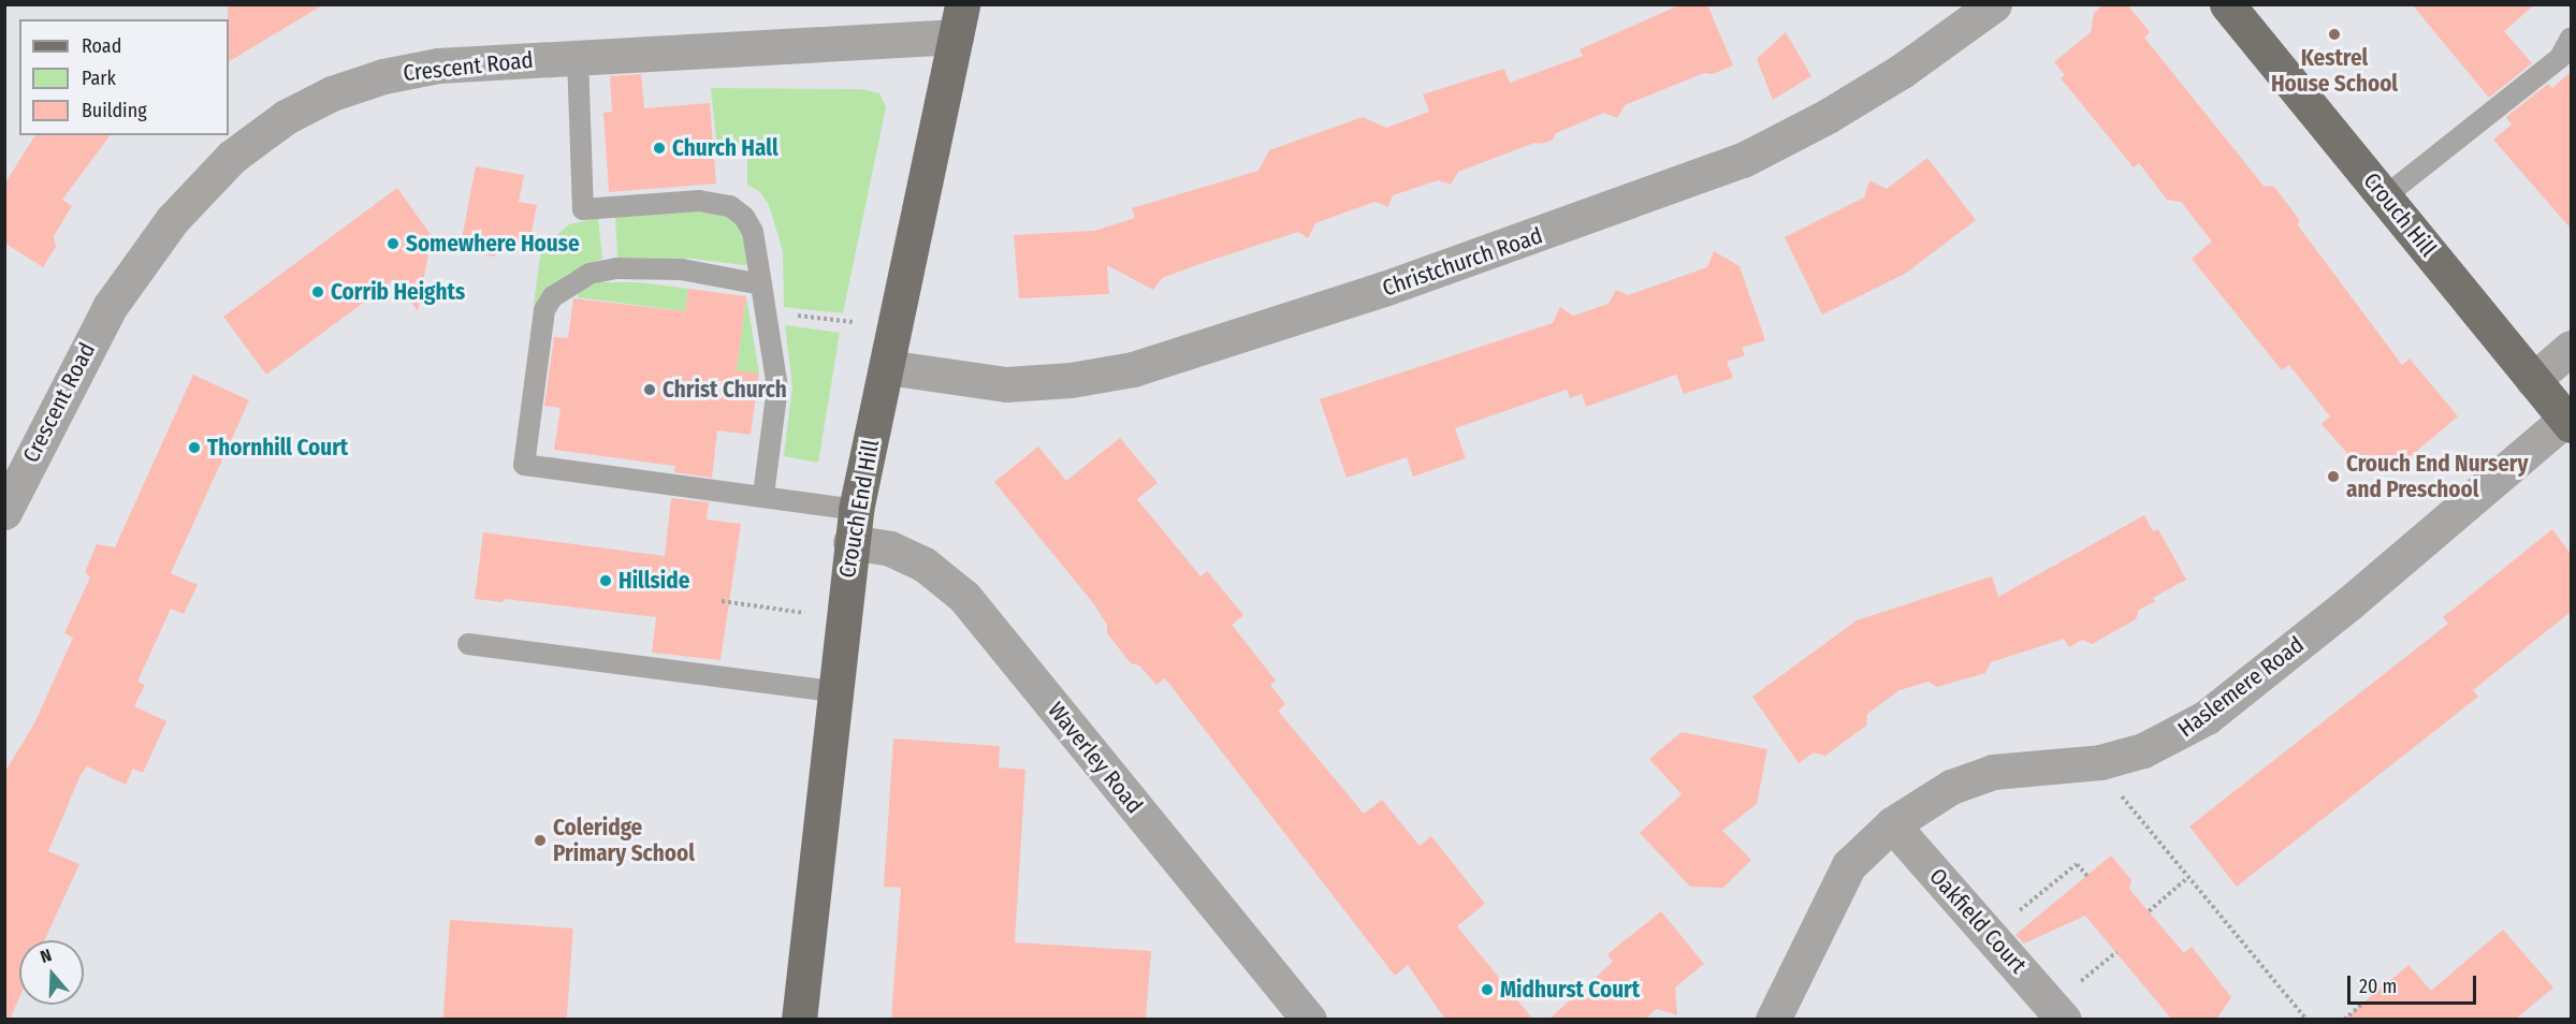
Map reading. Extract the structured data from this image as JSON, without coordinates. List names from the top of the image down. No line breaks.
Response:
{"streets":{"main road":["Crouch Hill","Crouch End Hill"],"street":["Crescent Road","Christchurch Road","Haslemere Road","Waverley Road","Oakfield Court"]},"crossings":[["Crescent Road","Crouch End Hill"],["Crouch Hill","Haslemere Road"],["Christchurch Road","Crouch End Hill"],["Crouch End Hill","Waverley Road"],["Haslemere Road","Oakfield Court"]],"places":["Kestrel House School","Church Hall","Somewhere House","Corrib Heights","Christ Church","Thornhill Court","Crouch End Nursery and Preschool","Hillside","Coleridge Primary School","Midhurst Court"],"legend":["Road","Park","Building"],"scale_bar":"20 m","north":"top"}
